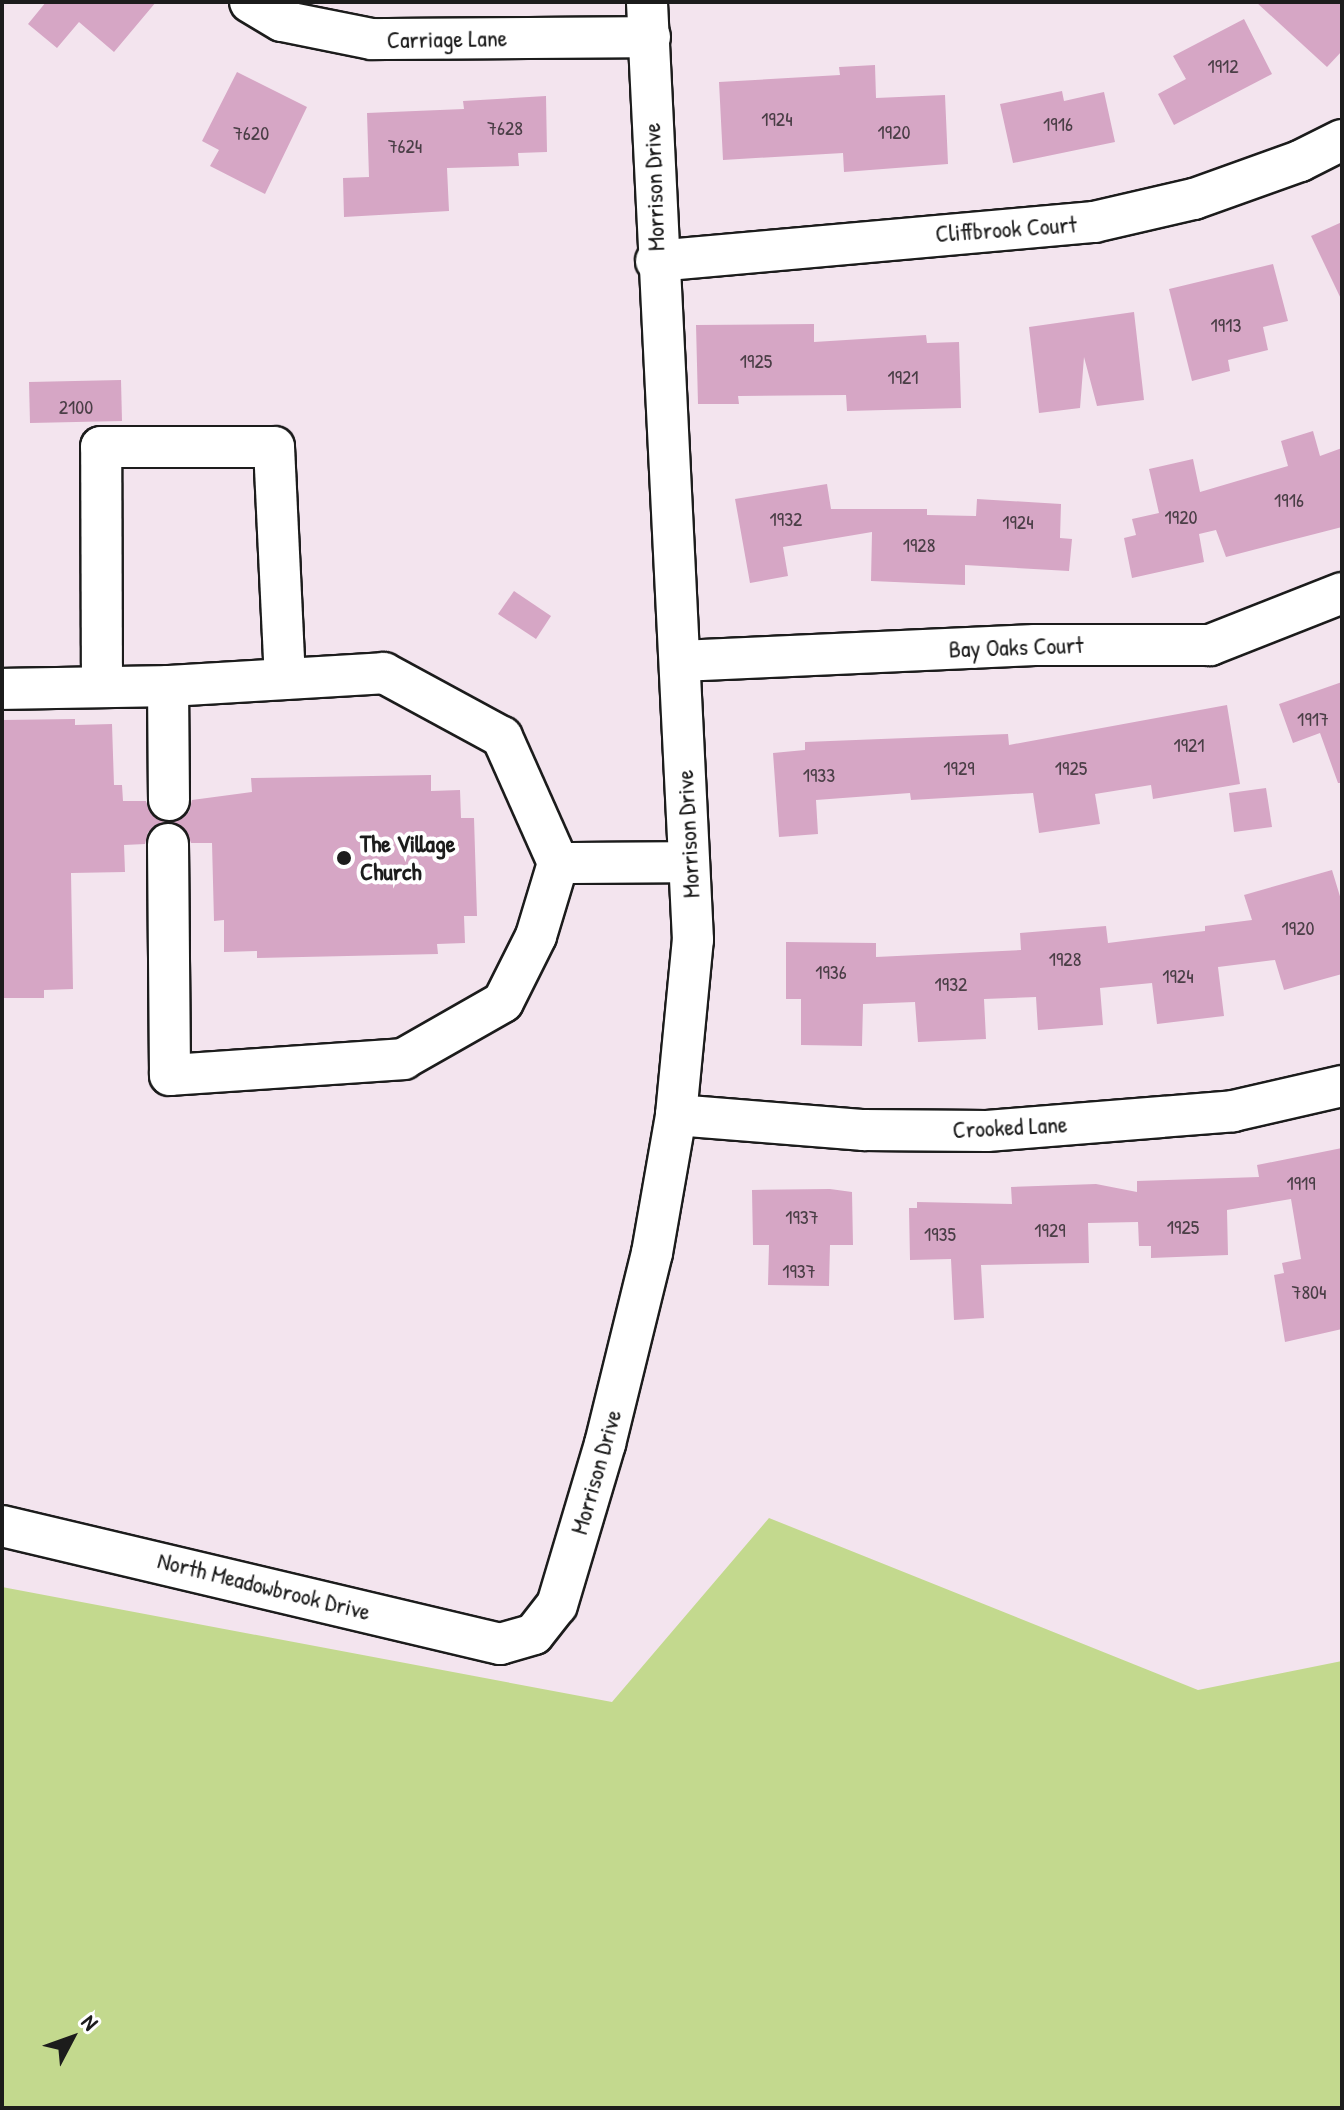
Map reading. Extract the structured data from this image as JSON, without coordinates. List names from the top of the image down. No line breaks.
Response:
{"streets":{"street":["Carriage Lane","Morrison Drive","Cliffbrook Court","Bay Oaks Court","Crooked Lane","North Meadowbrook Drive"]},"crossings":[["Carriage Lane","Morrison Drive"],["Morrison Drive","Cliffbrook Court"],["Morrison Drive","Bay Oaks Court"],["Morrison Drive","Crooked Lane"],["Morrison Drive","North Meadowbrook Drive"]],"places":["The Village Church"],"house_numbers":["1912","1924","1916","7628","1920","7620","7624","1913","1925","1921","2100","1916","1920","1932","1924","1928","1917","1921","1929","1925","1933","1920","1928","1936","1924","1932","1919","1937","1925","1929","1935","1937","7804"],"north":"top right"}
